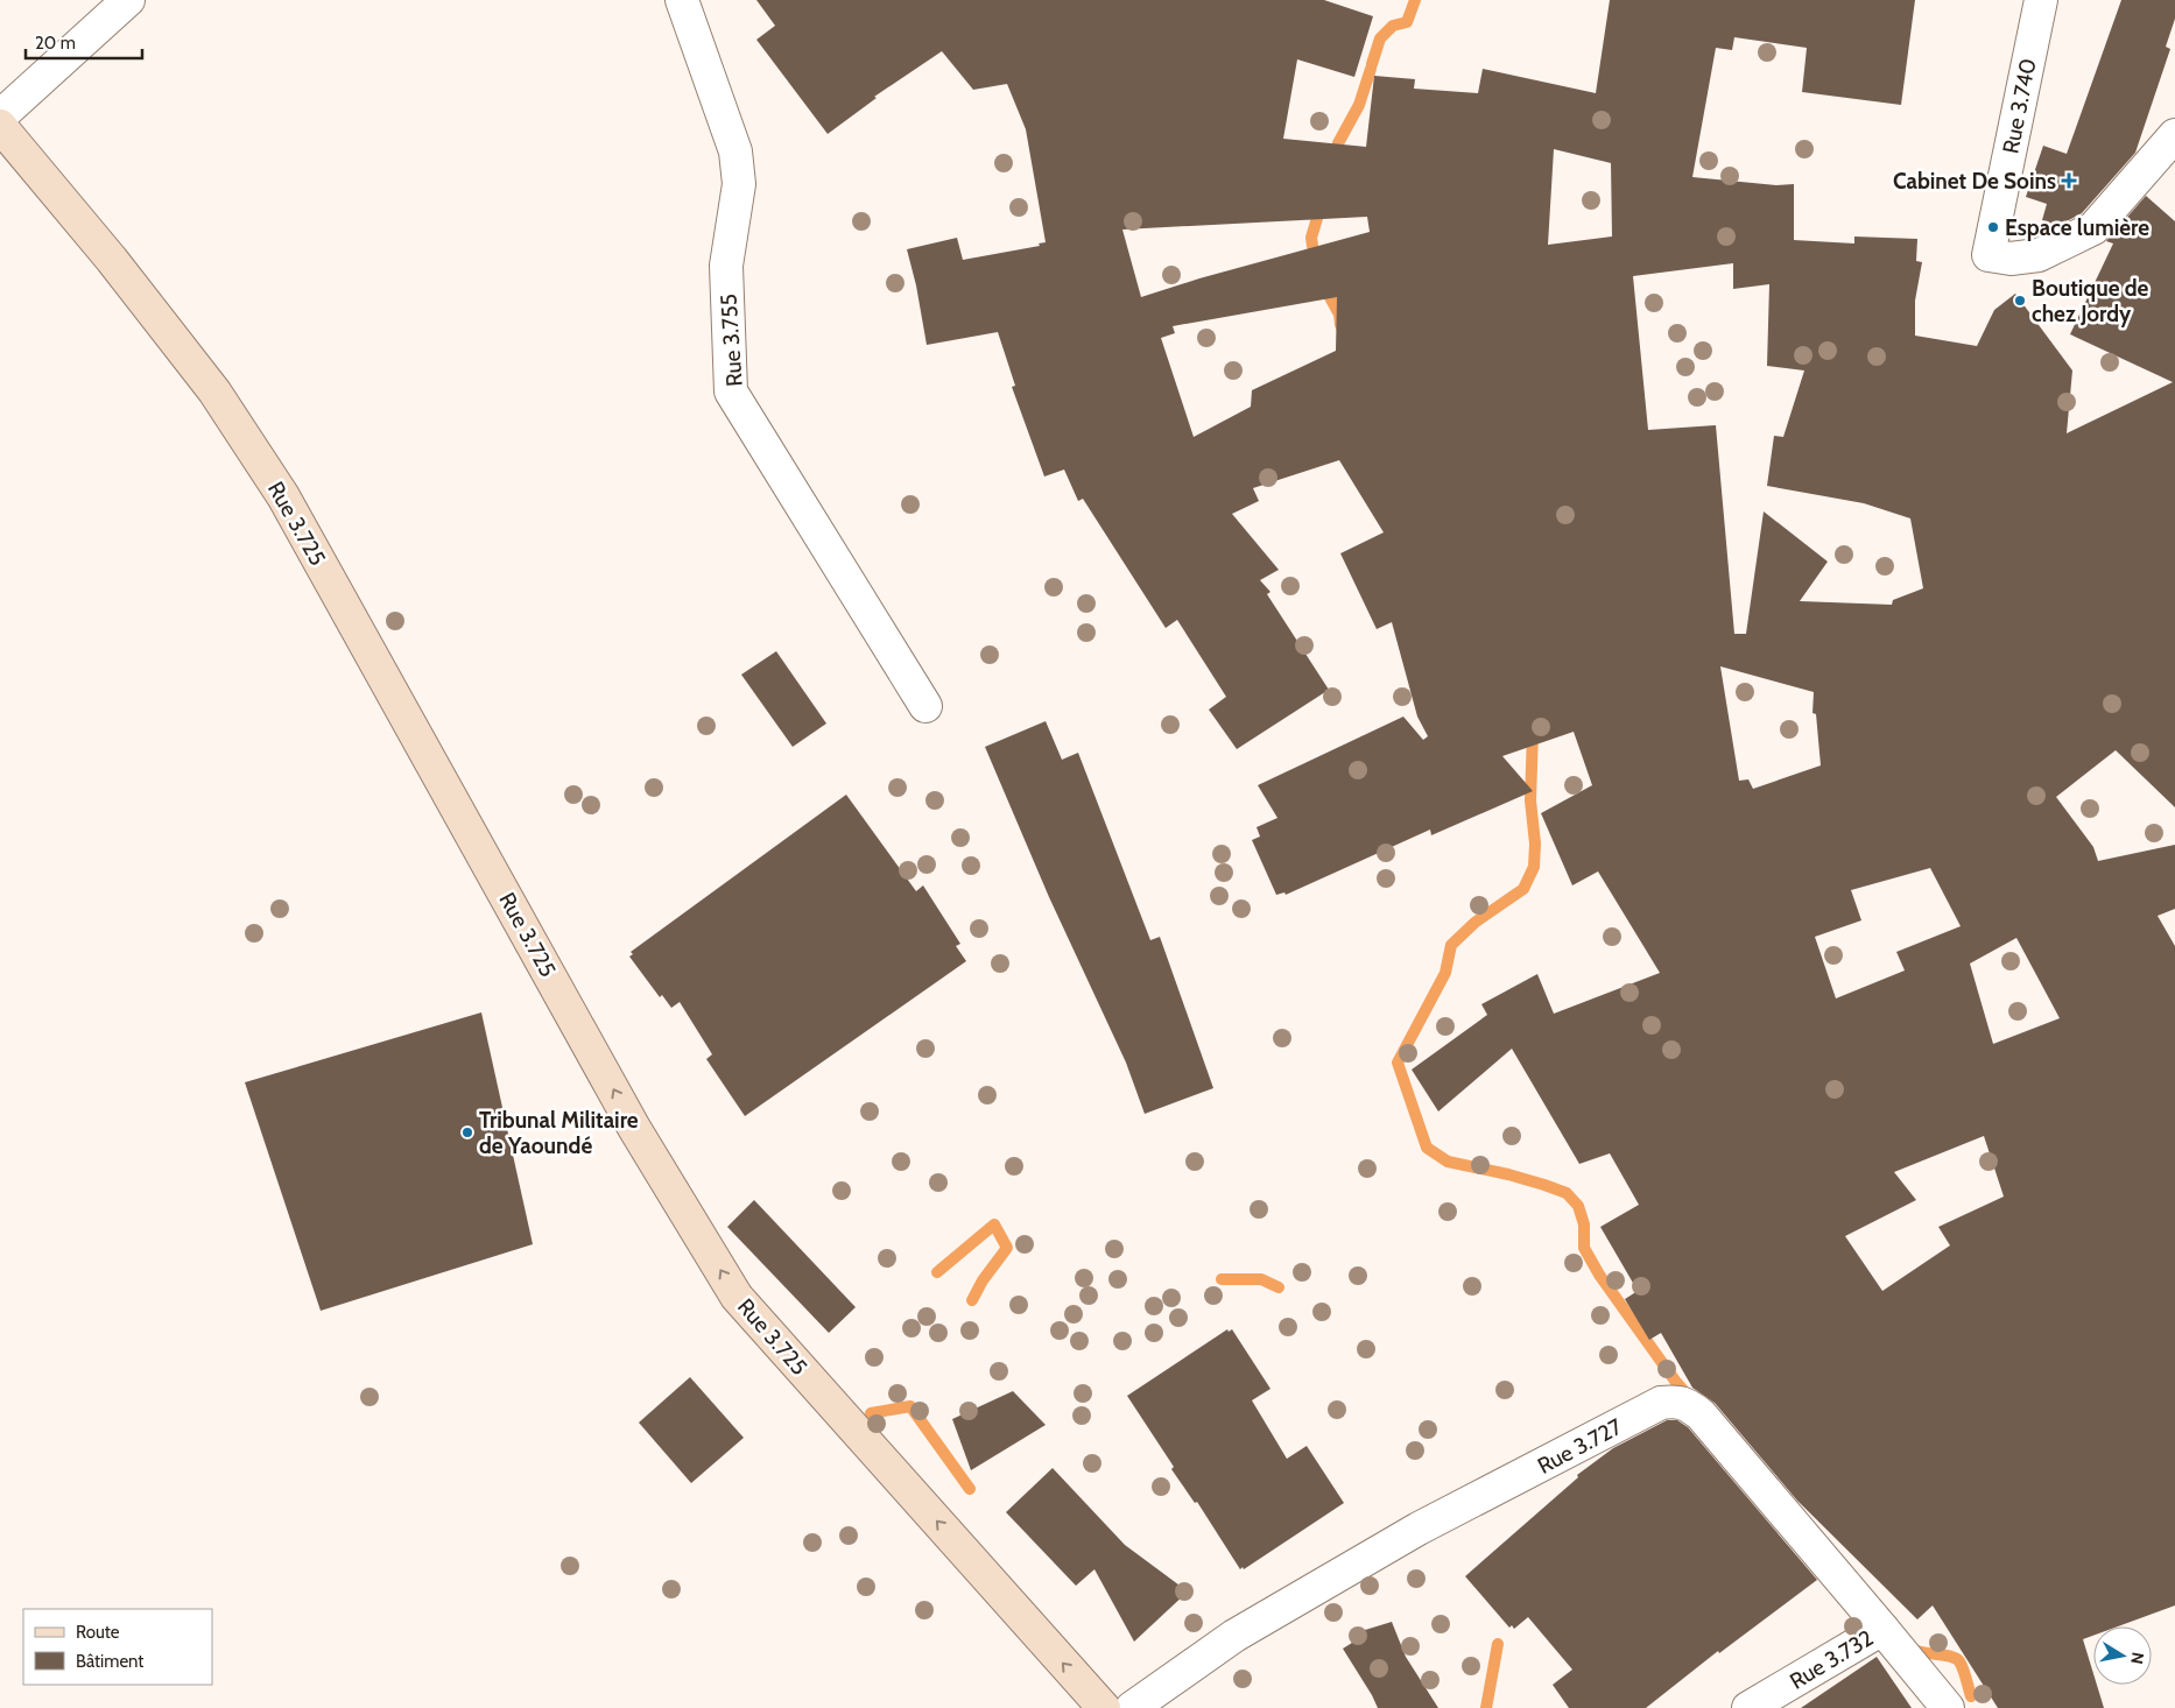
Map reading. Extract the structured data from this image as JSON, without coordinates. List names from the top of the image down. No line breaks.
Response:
{"streets":{"street":["Rue 3.740","Rue 3.755","Rue 3.725","Rue 3.727","Rue 3.732"]},"crossings":[["Rue 3.727","Rue 3.732"]],"one_way":["Rue 3.725"],"places":{"health":["Cabinet De Soins"],"other":["Espace lumière","Boutique de chez Jordy","Tribunal Militaire de Yaoundé"]},"legend":["Route","Bâtiment"],"scale_bar":"20 m","north":"right"}
